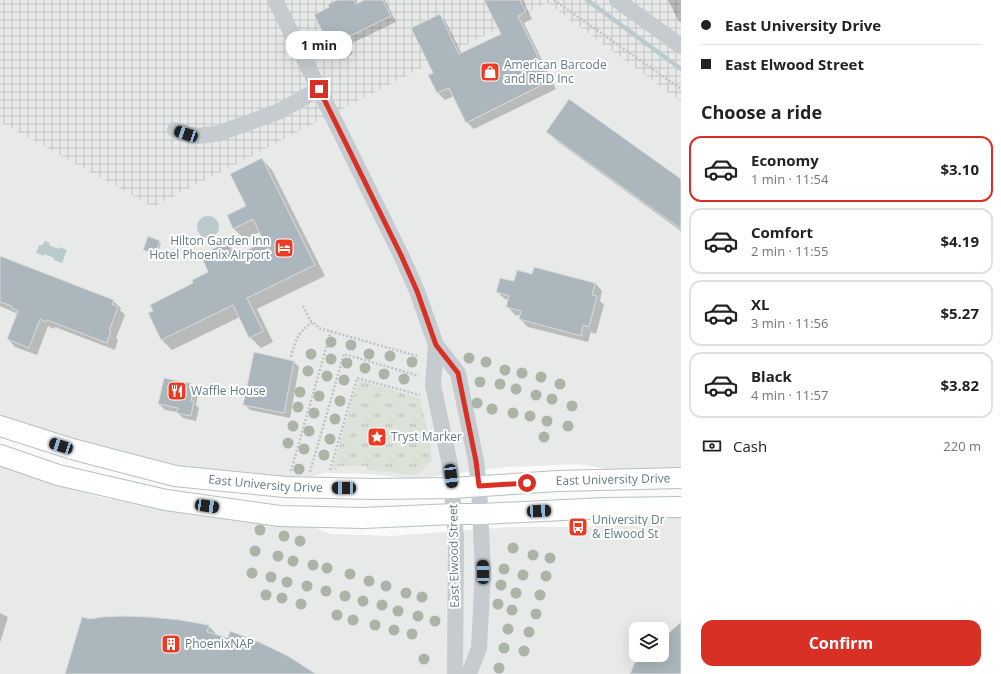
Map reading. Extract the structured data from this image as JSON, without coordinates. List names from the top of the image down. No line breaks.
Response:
{"streets":{"main road":["East University Drive"],"street":["East Elwood Street"]},"crossings":[["East University Drive","East Elwood Street"]],"places":{"shop":["American Barcode and RFID Inc"],"hotel":["Hilton Garden Inn Hotel Phoenix Airport"],"restaurant":["Waffle House"],"place":["Tryst Marker"],"bus stop":["University Dr & Elwood St"],"building":["PhoenixNAP"]},"page":{"banner":["East University Drive","East Elwood Street"],"bubble":"1 min","heading":"Choose a ride","list":[{"name":"Economy","note":"1 min · 11:54","value":"$3.10"},{"name":"Comfort","note":"2 min · 11:55","value":"$4.19"},{"name":"XL","note":"3 min · 11:56","value":"$5.27"},{"name":"Black","note":"4 min · 11:57","value":"$3.82"}],"pay":["Cash","220 m"],"buttons":"Confirm"}}
